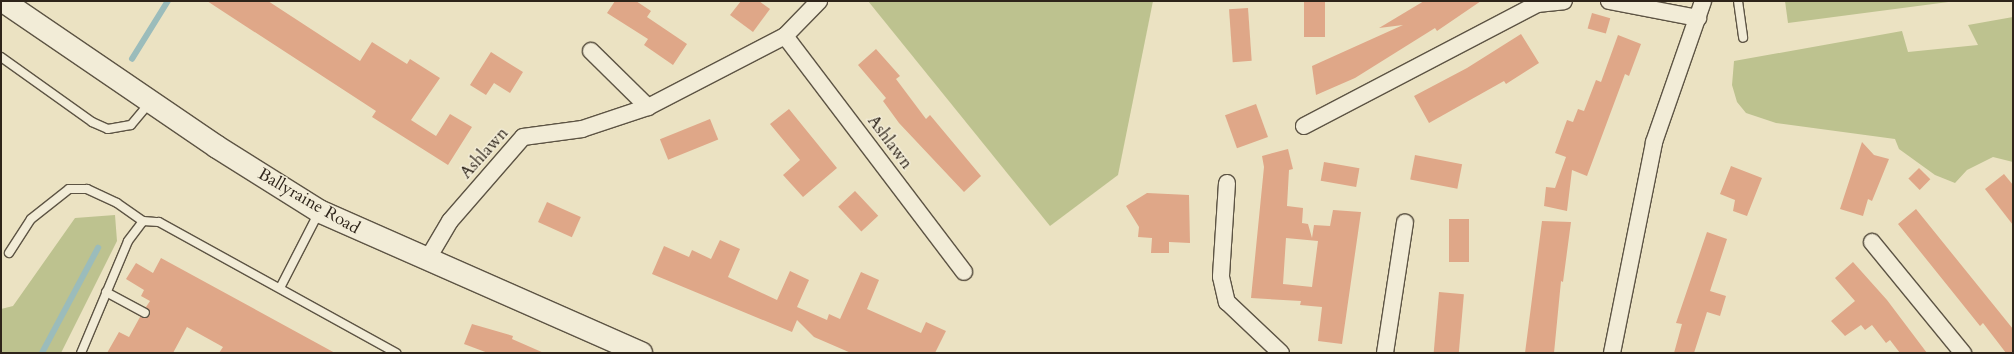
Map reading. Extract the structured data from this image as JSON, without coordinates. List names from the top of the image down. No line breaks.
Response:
{"streets":{"main road":["Ballyraine Road"],"street":["Ashlawn"]},"crossings":[["Ashlawn","Ballyraine Road"]]}
